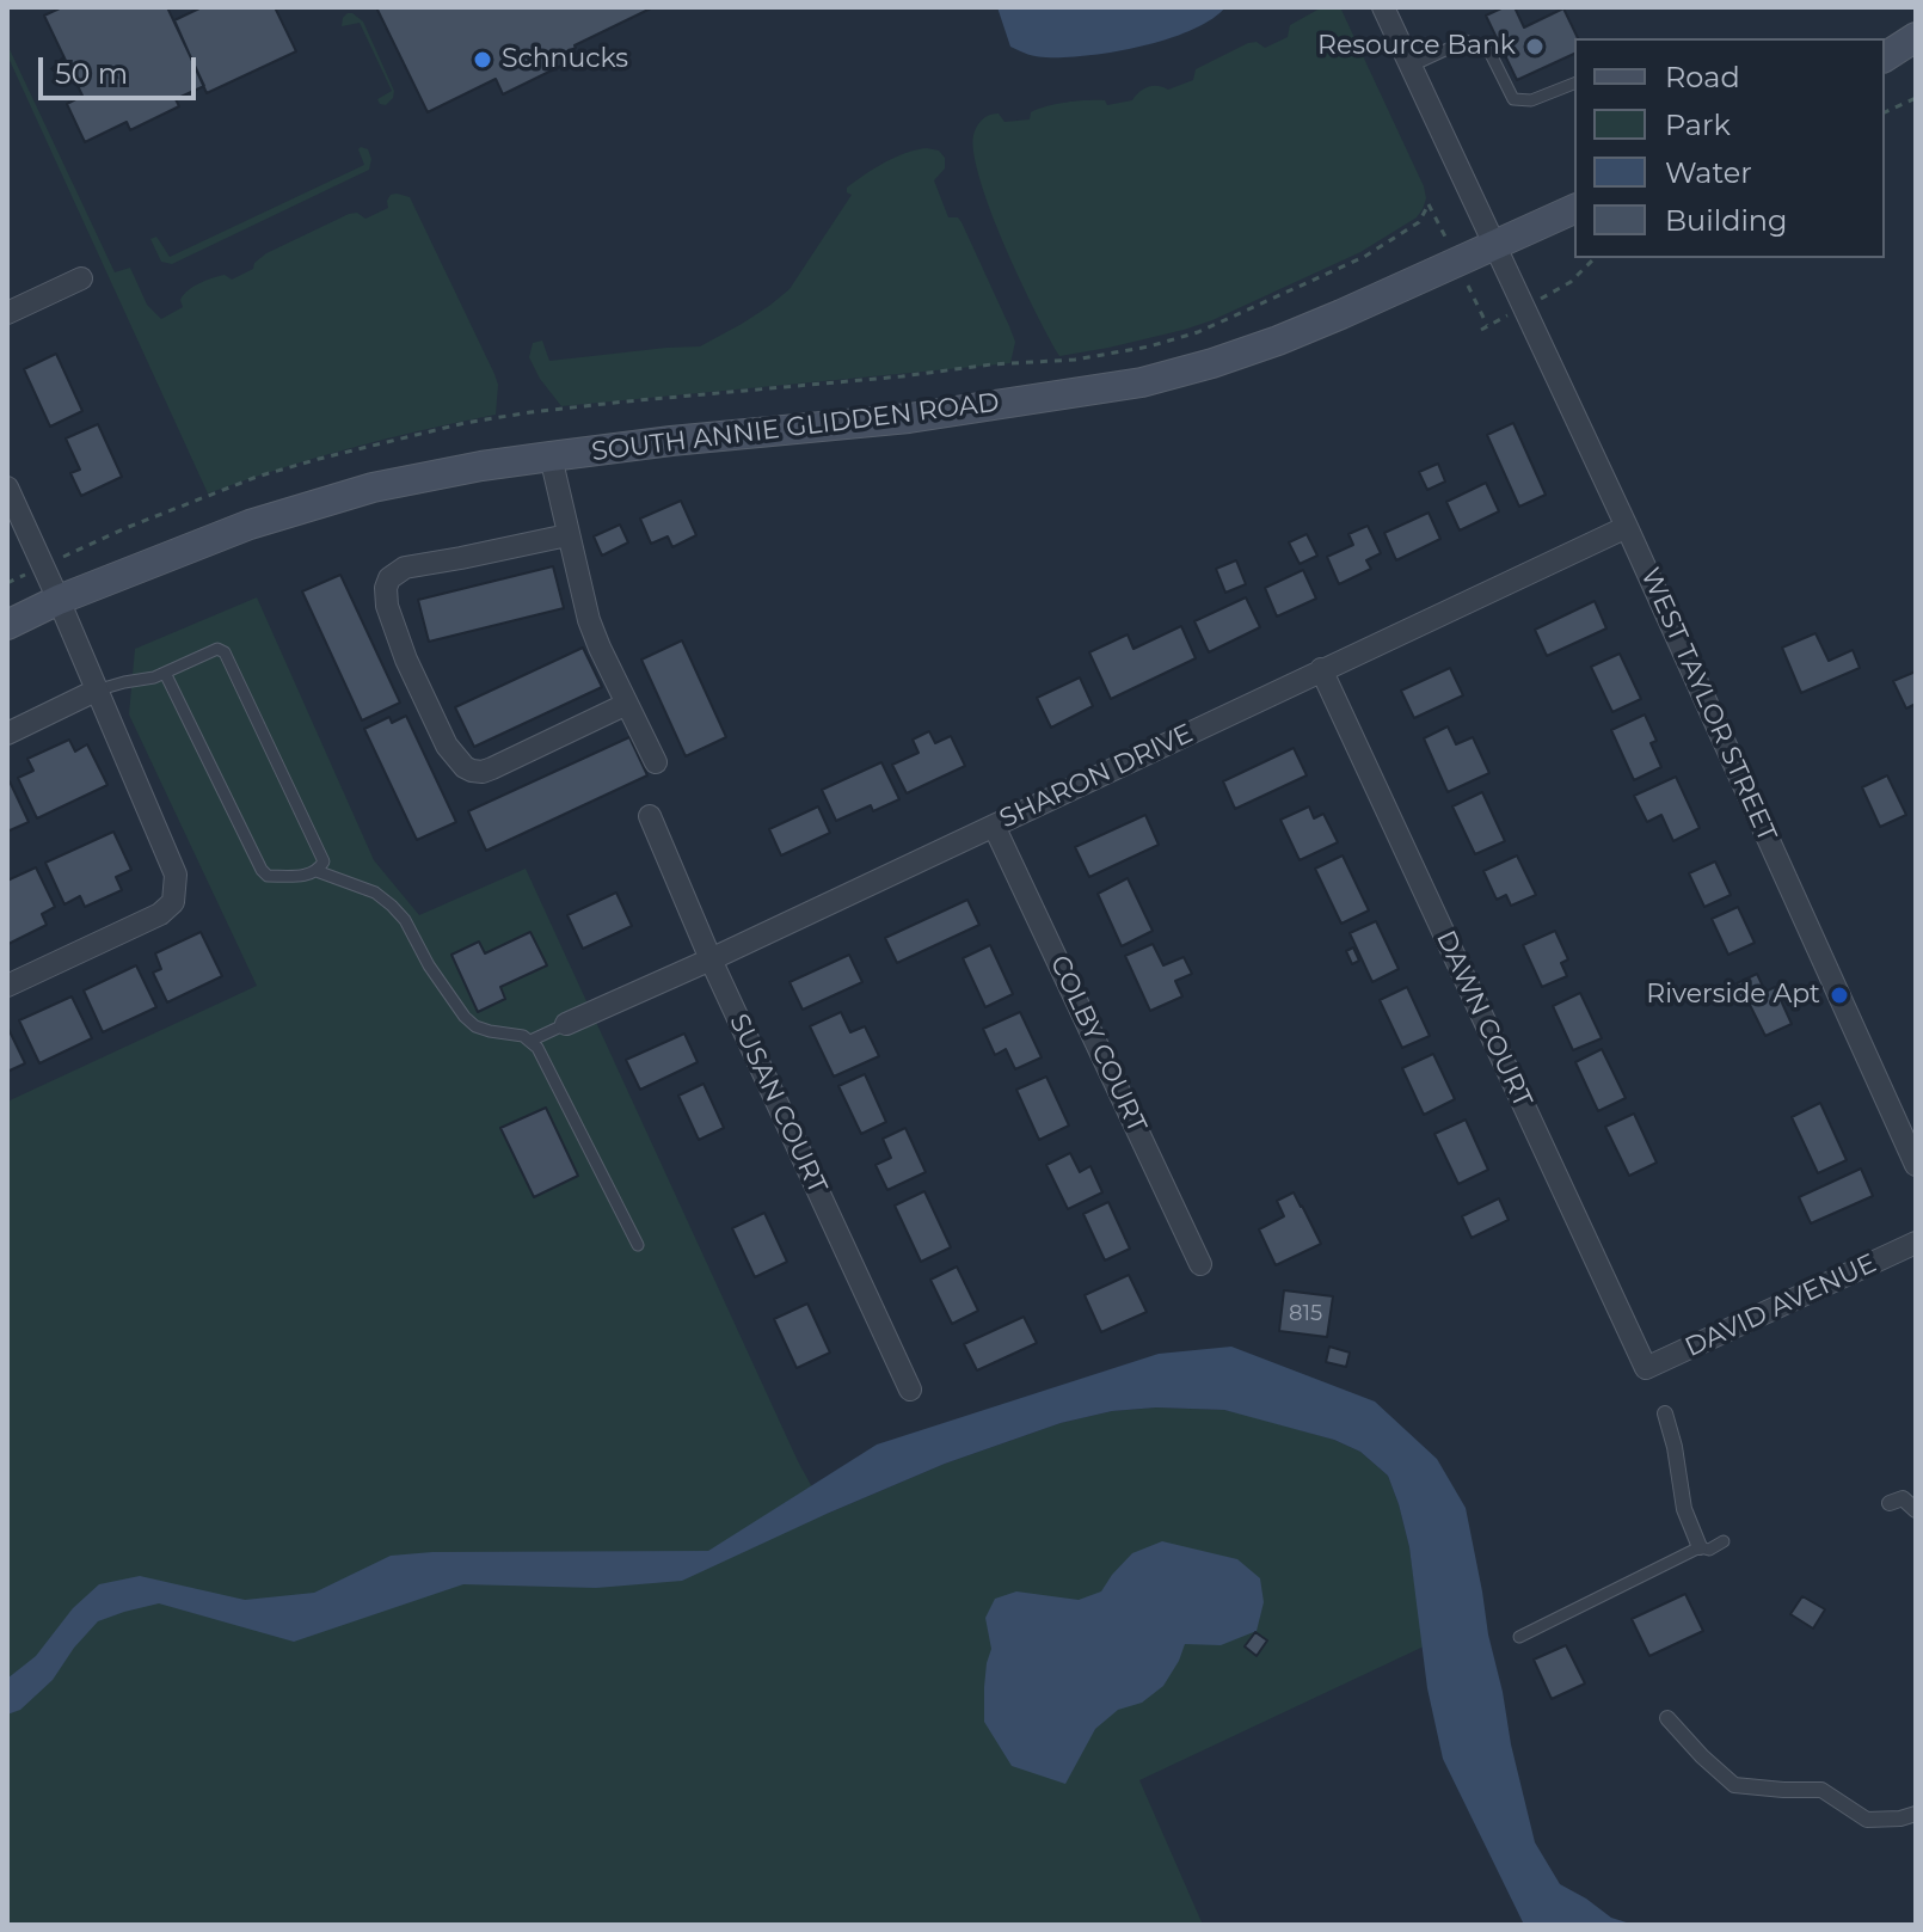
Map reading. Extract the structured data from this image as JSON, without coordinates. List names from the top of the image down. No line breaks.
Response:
{"streets":{"main road":["SOUTH ANNIE GLIDDEN ROAD"],"street":["WEST TAYLOR STREET","SHARON DRIVE","DAWN COURT","COLBY COURT","SUSAN COURT","DAVID AVENUE"]},"crossings":[["SOUTH ANNIE GLIDDEN ROAD","WEST TAYLOR STREET"],["WEST TAYLOR STREET","SHARON DRIVE"],["SHARON DRIVE","DAWN COURT"],["SHARON DRIVE","COLBY COURT"],["SHARON DRIVE","SUSAN COURT"],["DAWN COURT","DAVID AVENUE"]],"places":["Resource Bank","Schnucks","Riverside Apt"],"house_numbers":["815"],"legend":["Road","Park","Water","Building"],"scale_bar":"50 m"}
